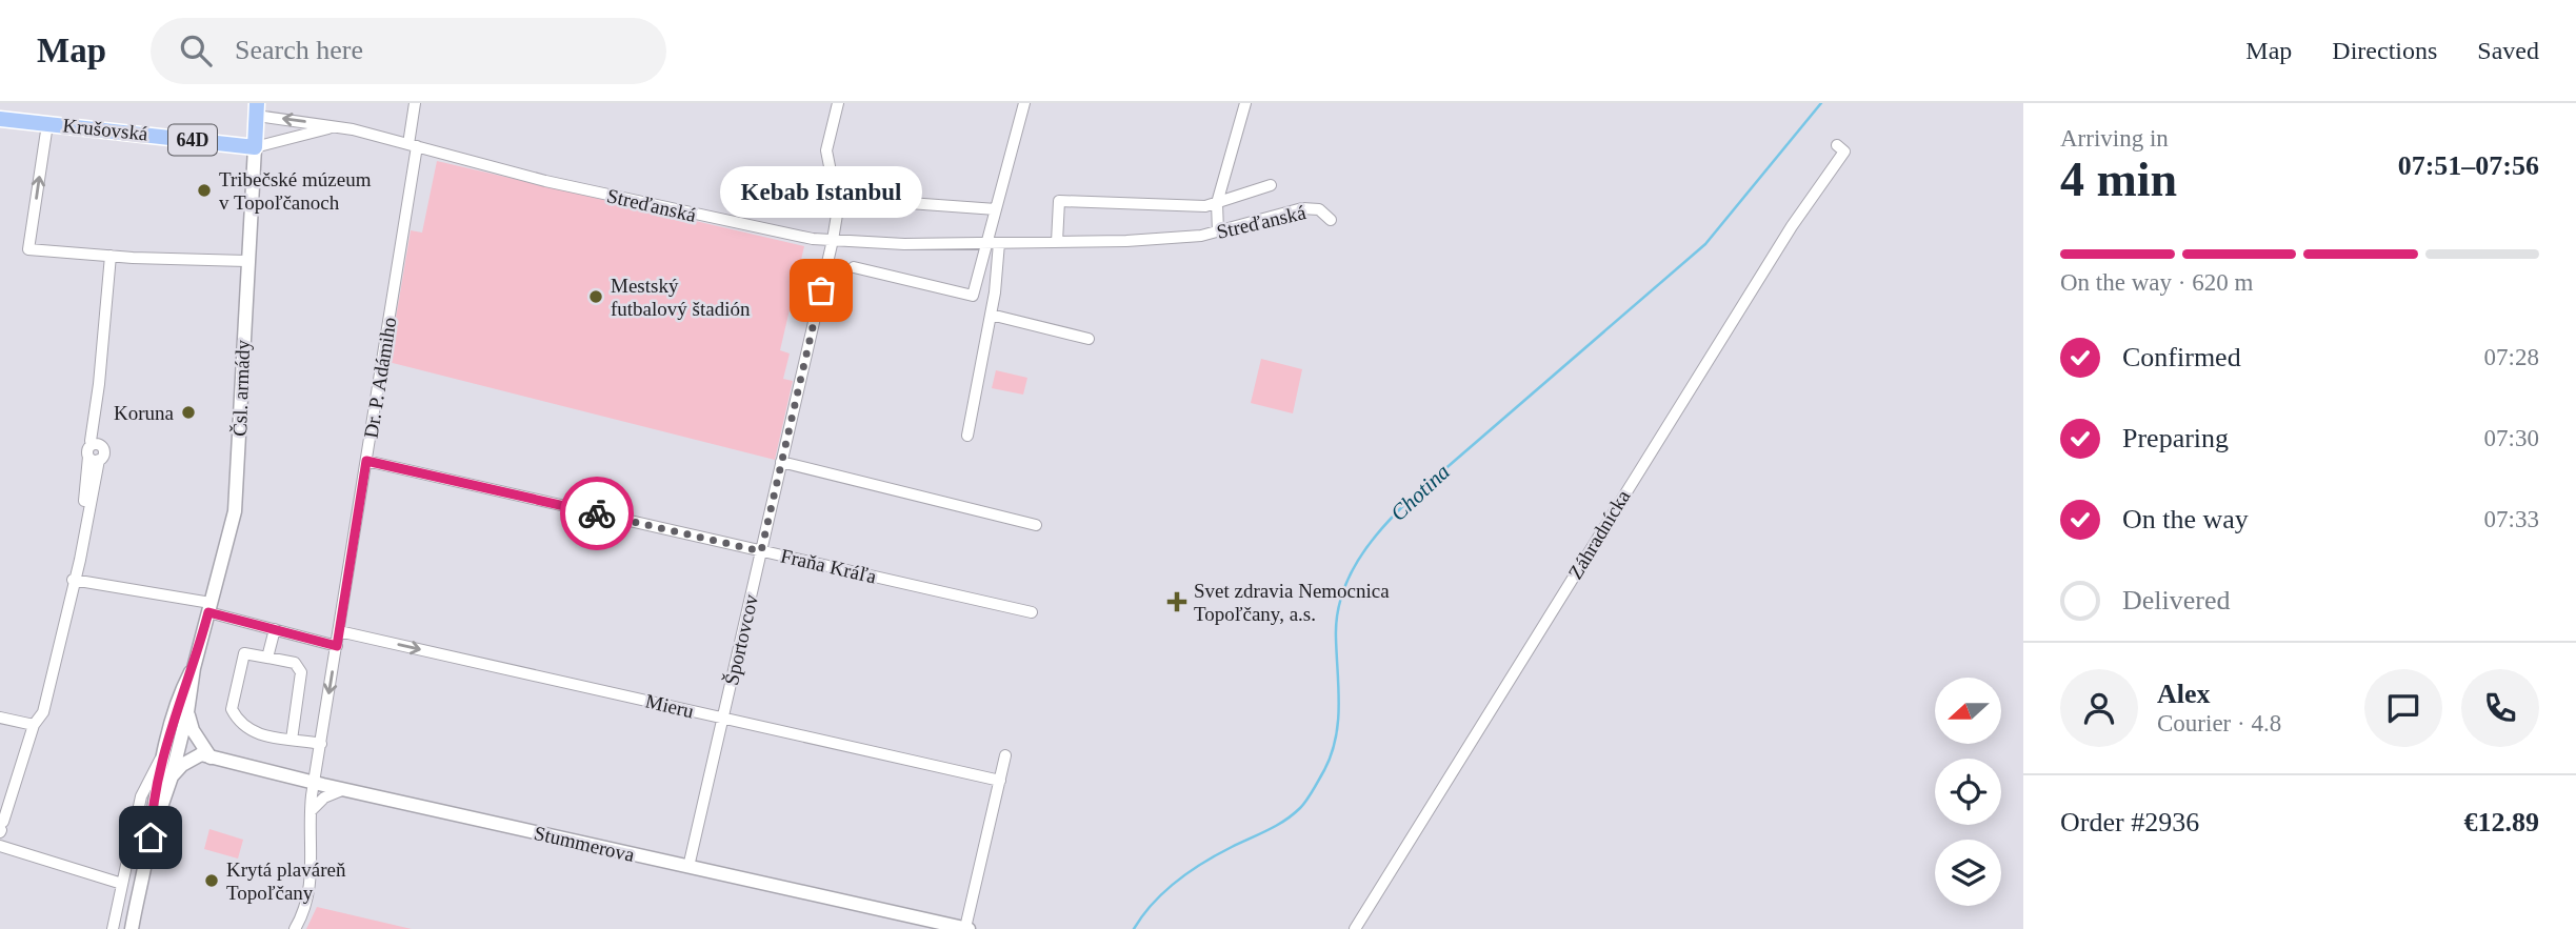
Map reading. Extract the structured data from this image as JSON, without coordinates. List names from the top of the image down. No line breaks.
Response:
{"streets":{"main road":["Krušovská","64D","Čsl. armády","Stummerova"],"street":["Streďanská","Dr. P. Adámiho","Záhradnícka","Fraňa Kráľa","Športovcov","Mieru"]},"crossings":[["Krušovská","Streďanská"],["Krušovská","Čsl. armády"],["Streďanská","Dr. P. Adámiho"],["Streďanská","Čsl. armády"],["Streďanská","Športovcov"],["Dr. P. Adámiho","Fraňa Kráľa"],["Dr. P. Adámiho","Mieru"],["Dr. P. Adámiho","Stummerova"],["Čsl. armády","Stummerova"],["Fraňa Kráľa","Športovcov"],["Športovcov","Mieru"],["Športovcov","Stummerova"]],"one_way":["Mieru"],"water":["Chotina"],"places":{"other":["Tribečské múzeum v Topoľčanoch","Kebab Istanbul","Mestský futbalový štadión","Koruna","Krytá plaváreň Topoľčany"],"health":["Svet zdravia Nemocnica Topoľčany, a.s."]},"north":"left","page":{"header":"Map","search":"Search here","nav":["Map","Directions","Saved"],"heading":["4 min","Arriving in","07:51–07:56"],"panel":["Alex","Courier · 4.8","Order #2936","€12.89"],"bubble":"Kebab Istanbul","bar":"On the way · 620 m","list":[["Confirmed","07:28"],["Preparing","07:30"],["On the way","07:33"],"Delivered"]}}
